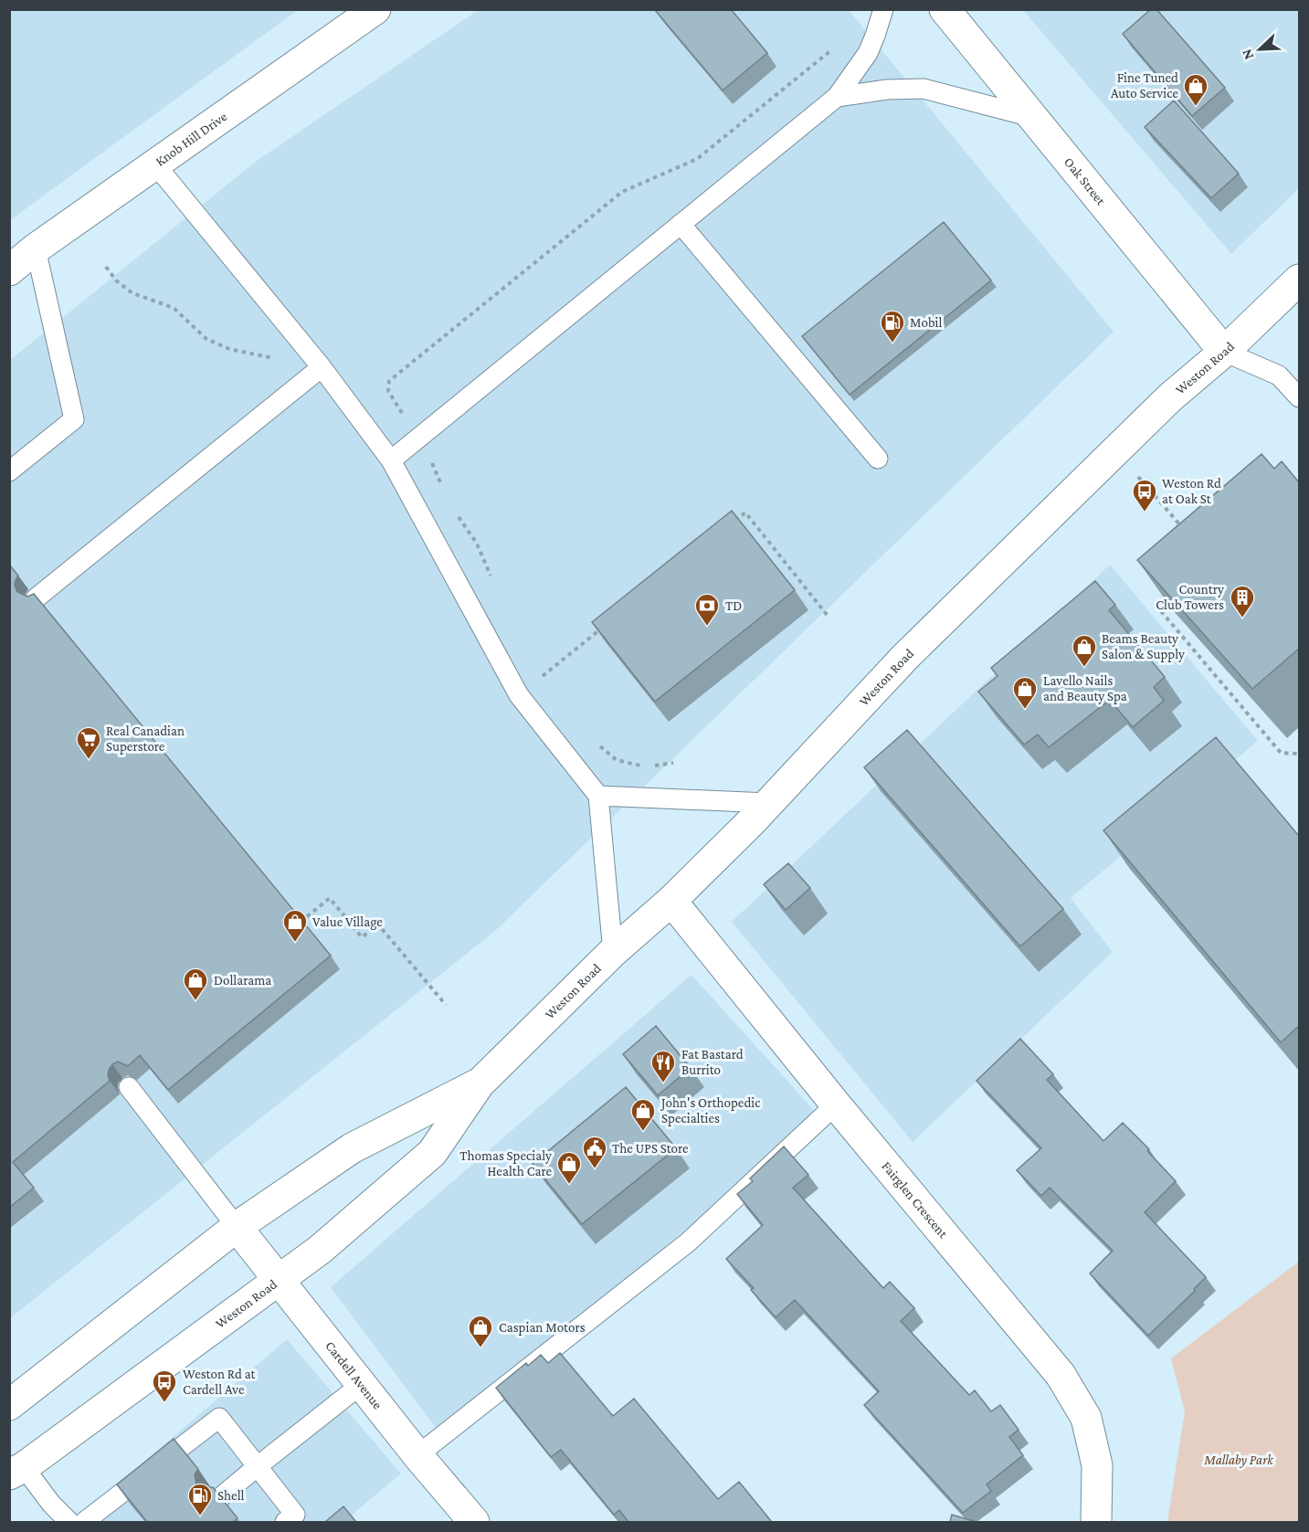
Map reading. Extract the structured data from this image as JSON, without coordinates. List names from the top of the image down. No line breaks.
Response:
{"streets":{"main road":["Knob Hill Drive","Oak Street","Weston Road","Fairglen Crescent","Cardell Avenue"]},"crossings":[["Oak Street","Weston Road"],["Weston Road","Fairglen Crescent"],["Weston Road","Cardell Avenue"]],"parks":["Mallaby Park"],"places":{"shop":["Fine Tuned Auto Service","Beams Beauty Salon & Supply","Lavello Nails and Beauty Spa","Value Village","Dollarama","John's Orthopedic Specialties","Thomas Specialy Health Care","Caspian Motors"],"fuel station":["Mobil","Shell"],"bus stop":["Weston Rd at Oak St","Weston Rd at Cardell Ave"],"building":["Country Club Towers"],"bank":["TD"],"supermarket":["Real Canadian Superstore"],"restaurant":["Fat Bastard Burrito"],"public building":["The UPS Store"]},"north":"bottom left"}
